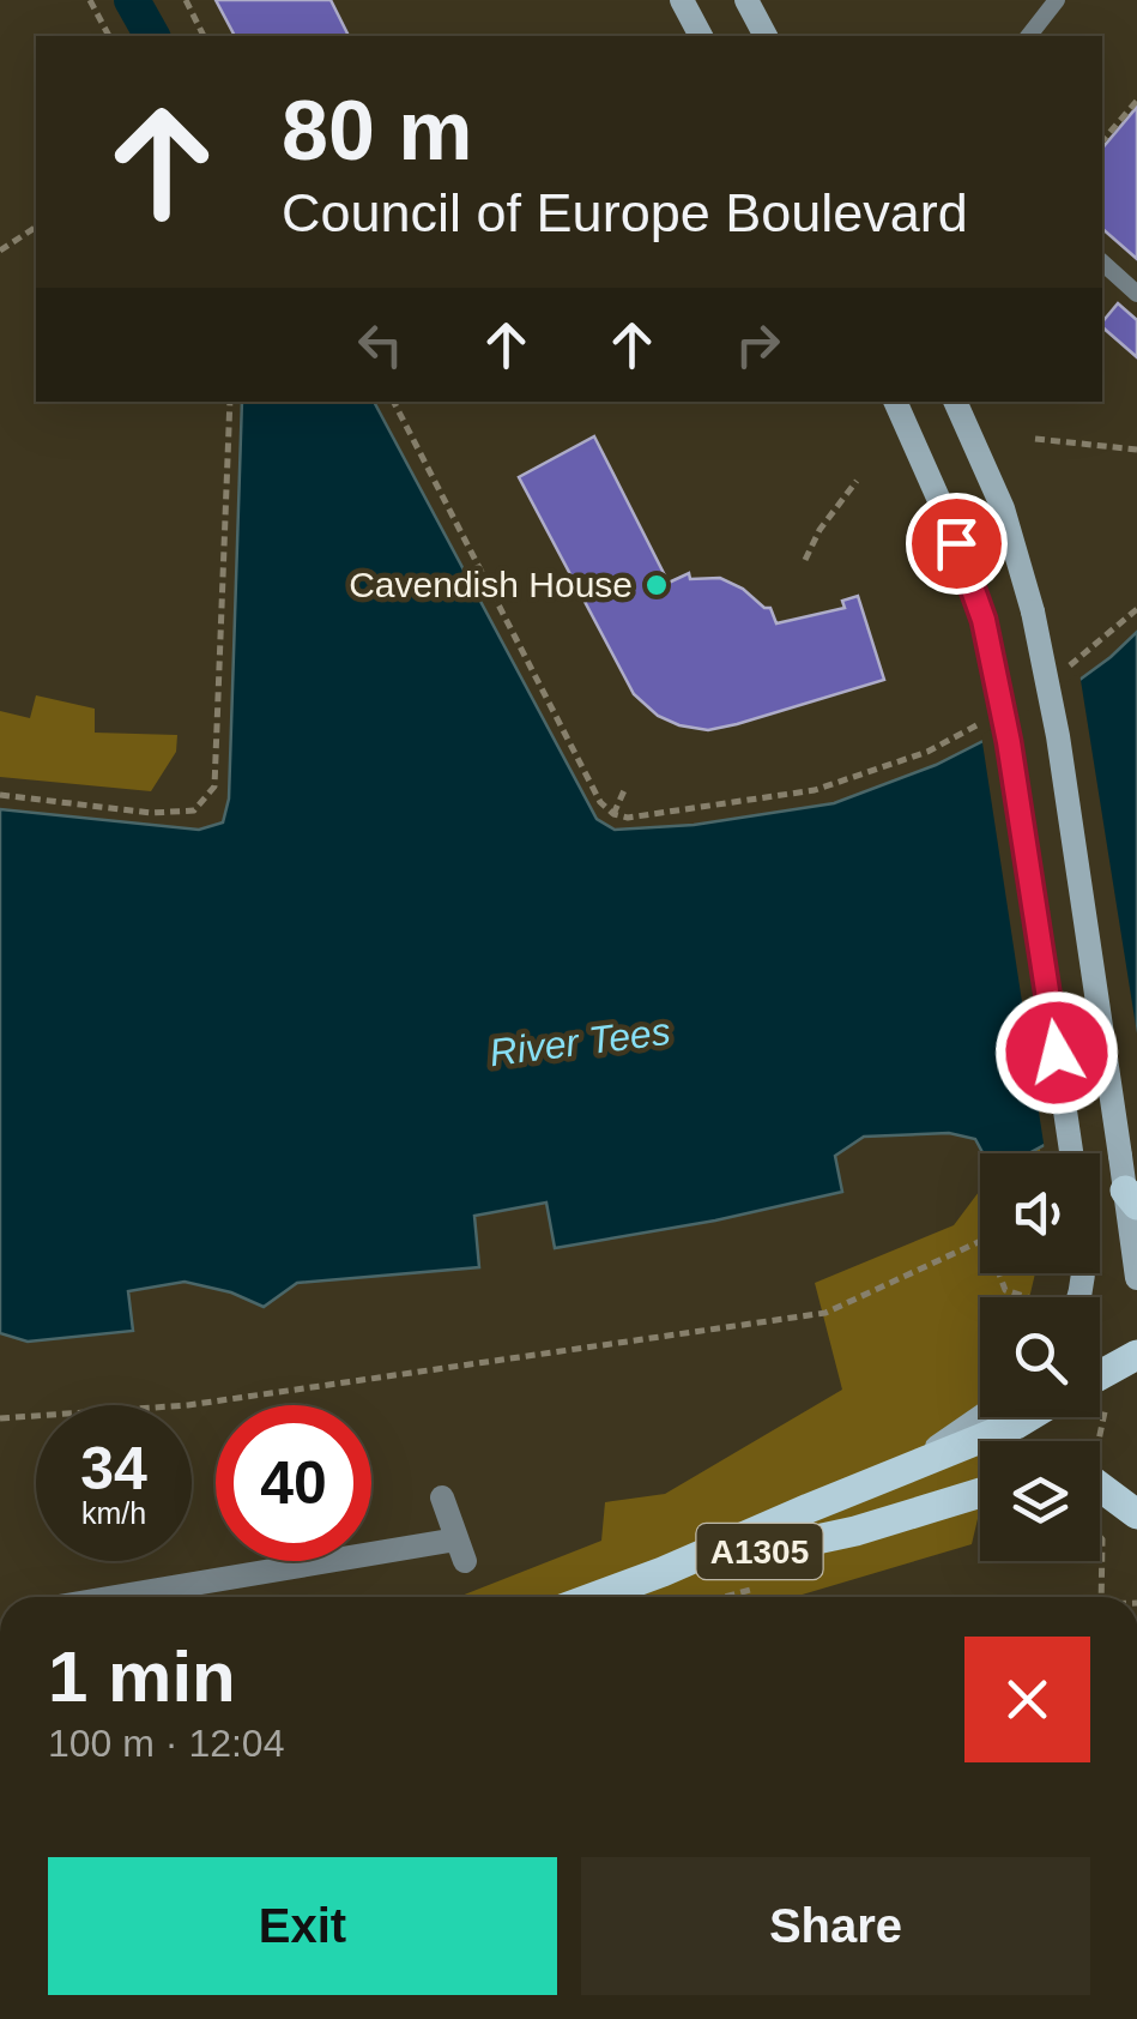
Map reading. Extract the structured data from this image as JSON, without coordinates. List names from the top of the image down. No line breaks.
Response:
{"streets":{"main road":["A1305"]},"water":["River Tees"],"places":["Cavendish House"],"page":{"turn":["80 m","Council of Europe Boulevard"],"speed":"34 km/h","limit":"40","heading":["1 min","100 m · 12:04"],"buttons":["Exit","Share"]}}
